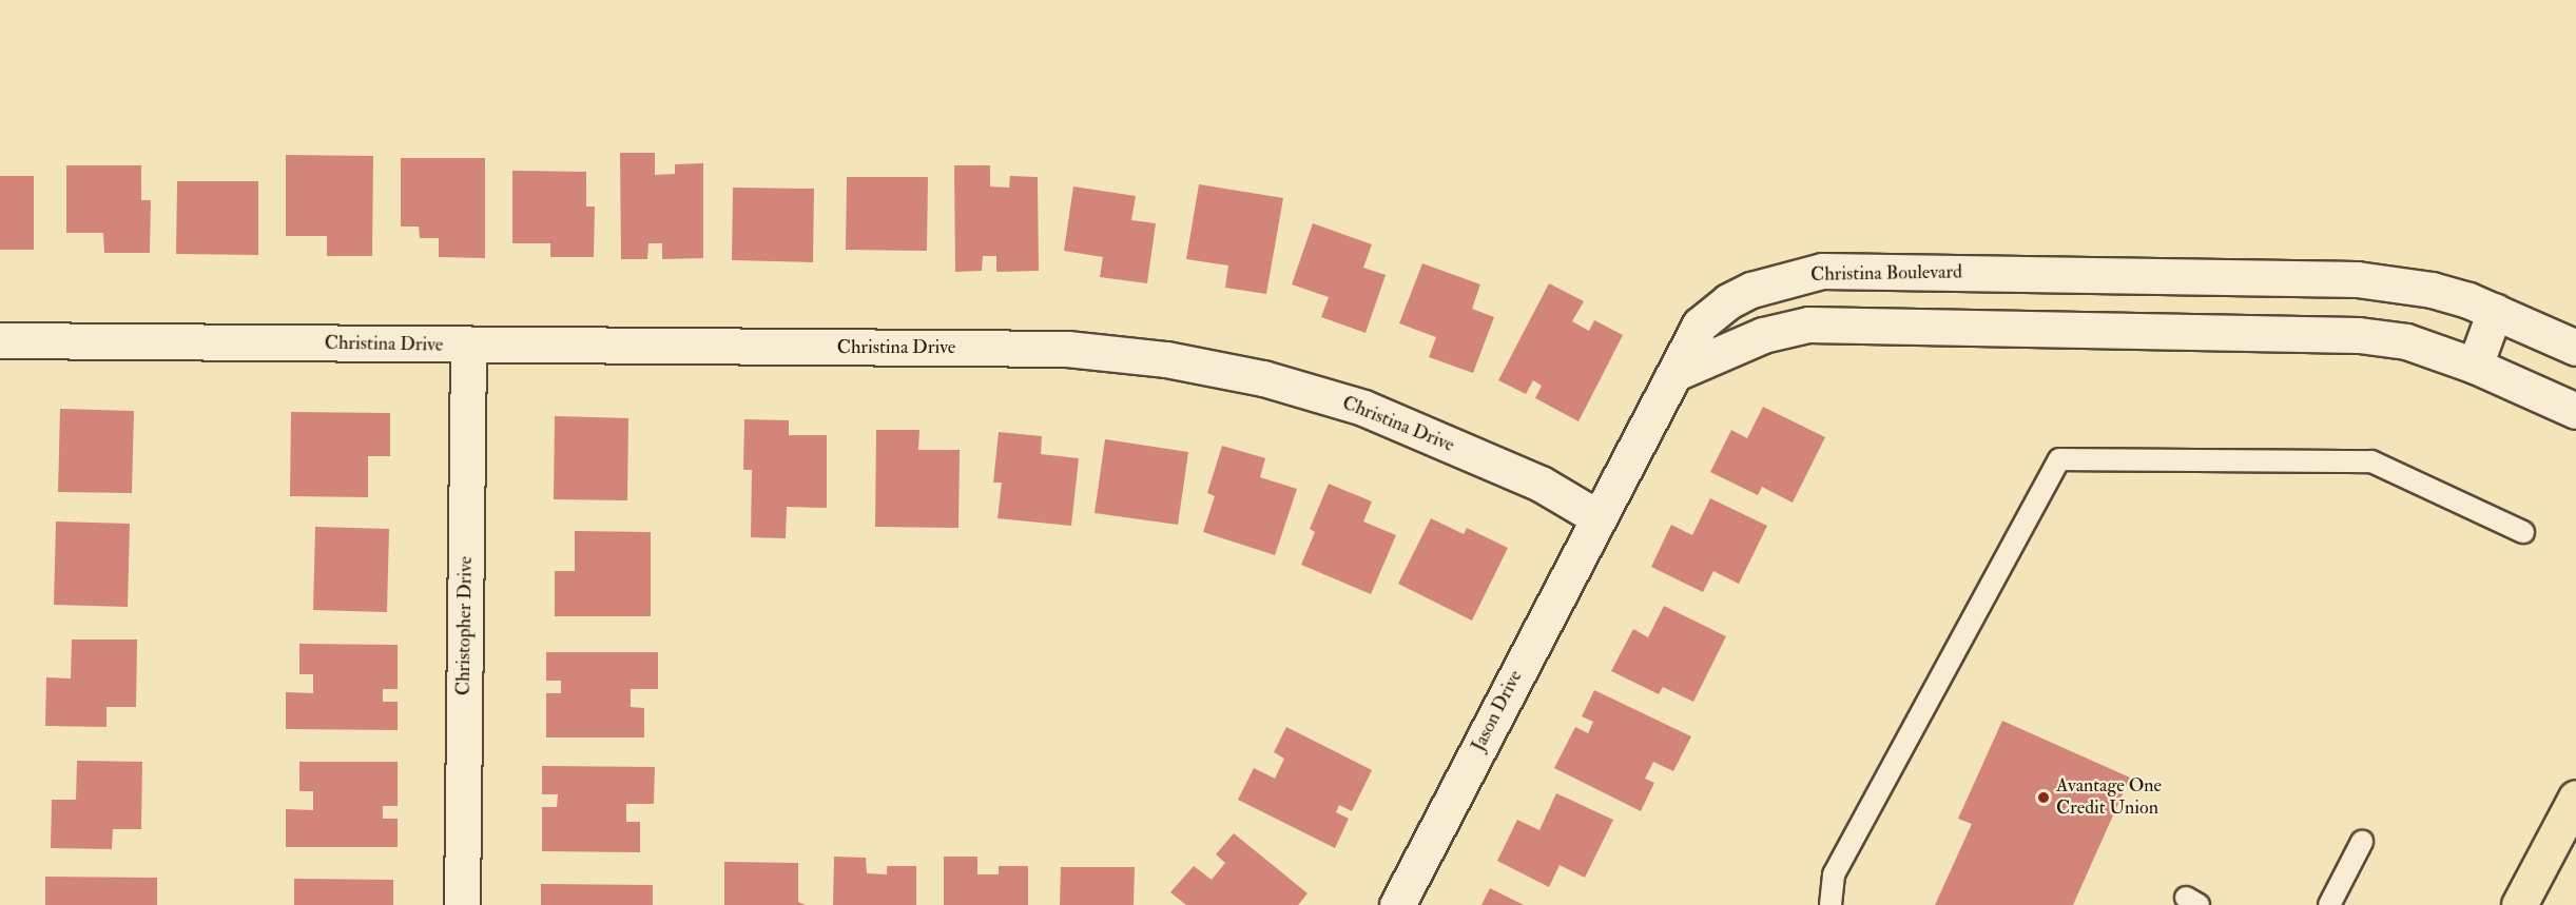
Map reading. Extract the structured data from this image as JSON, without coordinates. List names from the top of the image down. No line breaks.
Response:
{"streets":{"street":["Christina Boulevard","Christina Drive","Christopher Drive","Jason Drive"]},"crossings":[["Christina Drive","Christopher Drive"],["Christina Drive","Jason Drive"]],"places":["Avantage One Credit Union"]}
